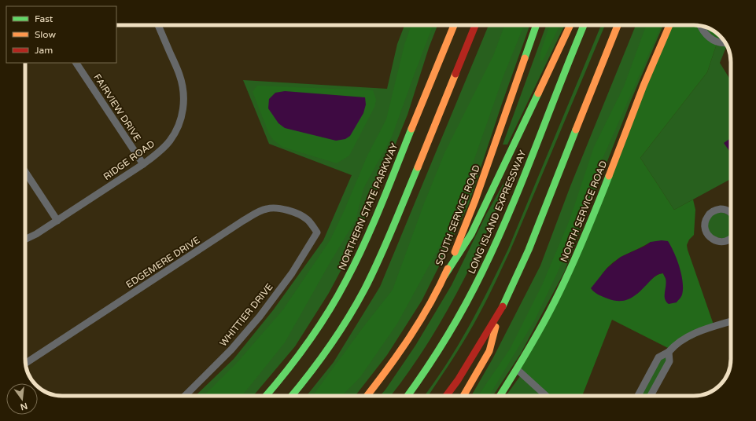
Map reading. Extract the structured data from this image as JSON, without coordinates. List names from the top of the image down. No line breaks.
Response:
{"streets":{"main road":["NORTHERN STATE PARKWAY","NORTH SERVICE ROAD","LONG ISLAND EXPRESSWAY","SOUTH SERVICE ROAD"],"street":["FAIRVIEW DRIVE","RIDGE ROAD","EDGEMERE DRIVE","WHITTIER DRIVE"]},"crossings":[["FAIRVIEW DRIVE","RIDGE ROAD"],["EDGEMERE DRIVE","WHITTIER DRIVE"]],"legend":["Fast","Slow","Jam"],"north":"bottom"}
